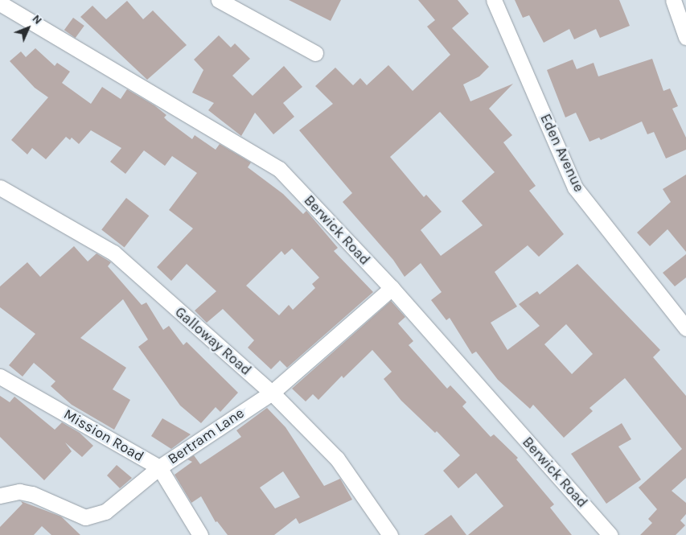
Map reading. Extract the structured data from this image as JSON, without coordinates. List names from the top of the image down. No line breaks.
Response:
{"streets":{"street":["Eden Avenue","Berwick Road","Galloway Road","Mission Road","Bertram Lane"]},"crossings":[["Berwick Road","Bertram Lane"],["Galloway Road","Bertram Lane"],["Mission Road","Bertram Lane"]],"north":"top right"}
